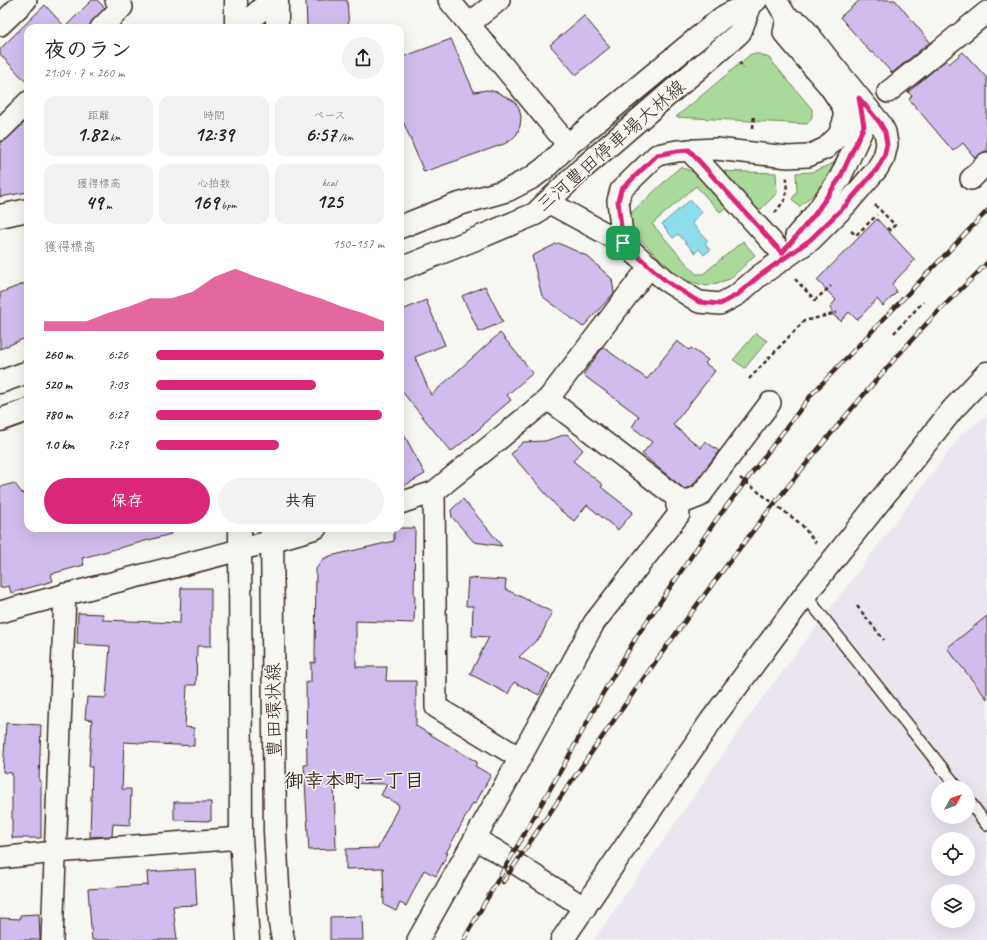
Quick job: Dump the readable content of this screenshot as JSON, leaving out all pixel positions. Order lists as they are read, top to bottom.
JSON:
{
  "streets": {
    "main road": ["三河豊田停車場大林線", "豊田環状線"]
  },
  "districts": ["御幸本町一丁目"],
  "north": "top right",
  "page": {
    "heading": ["夜のラン", "21:04 · 7 × 260 m"],
    "stats": [
      ["距離", "1.82 km"],
      ["時間", "12:39"],
      ["ペース", "6:57 /km"],
      ["獲得標高", "49 m"],
      ["心拍数", "169 bpm"],
      ["kcal", "125"]
    ],
    "chart": ["獲得標高", "150–157 m"],
    "list": [
      {
        "name": "260 m",
        "note": "6:26"
      },
      {
        "name": "520 m",
        "note": "7:03"
      },
      {
        "name": "780 m",
        "note": "6:27"
      },
      {
        "name": "1.0 km",
        "note": "7:29"
      }
    ],
    "buttons": ["保存", "共有"]
  }
}
